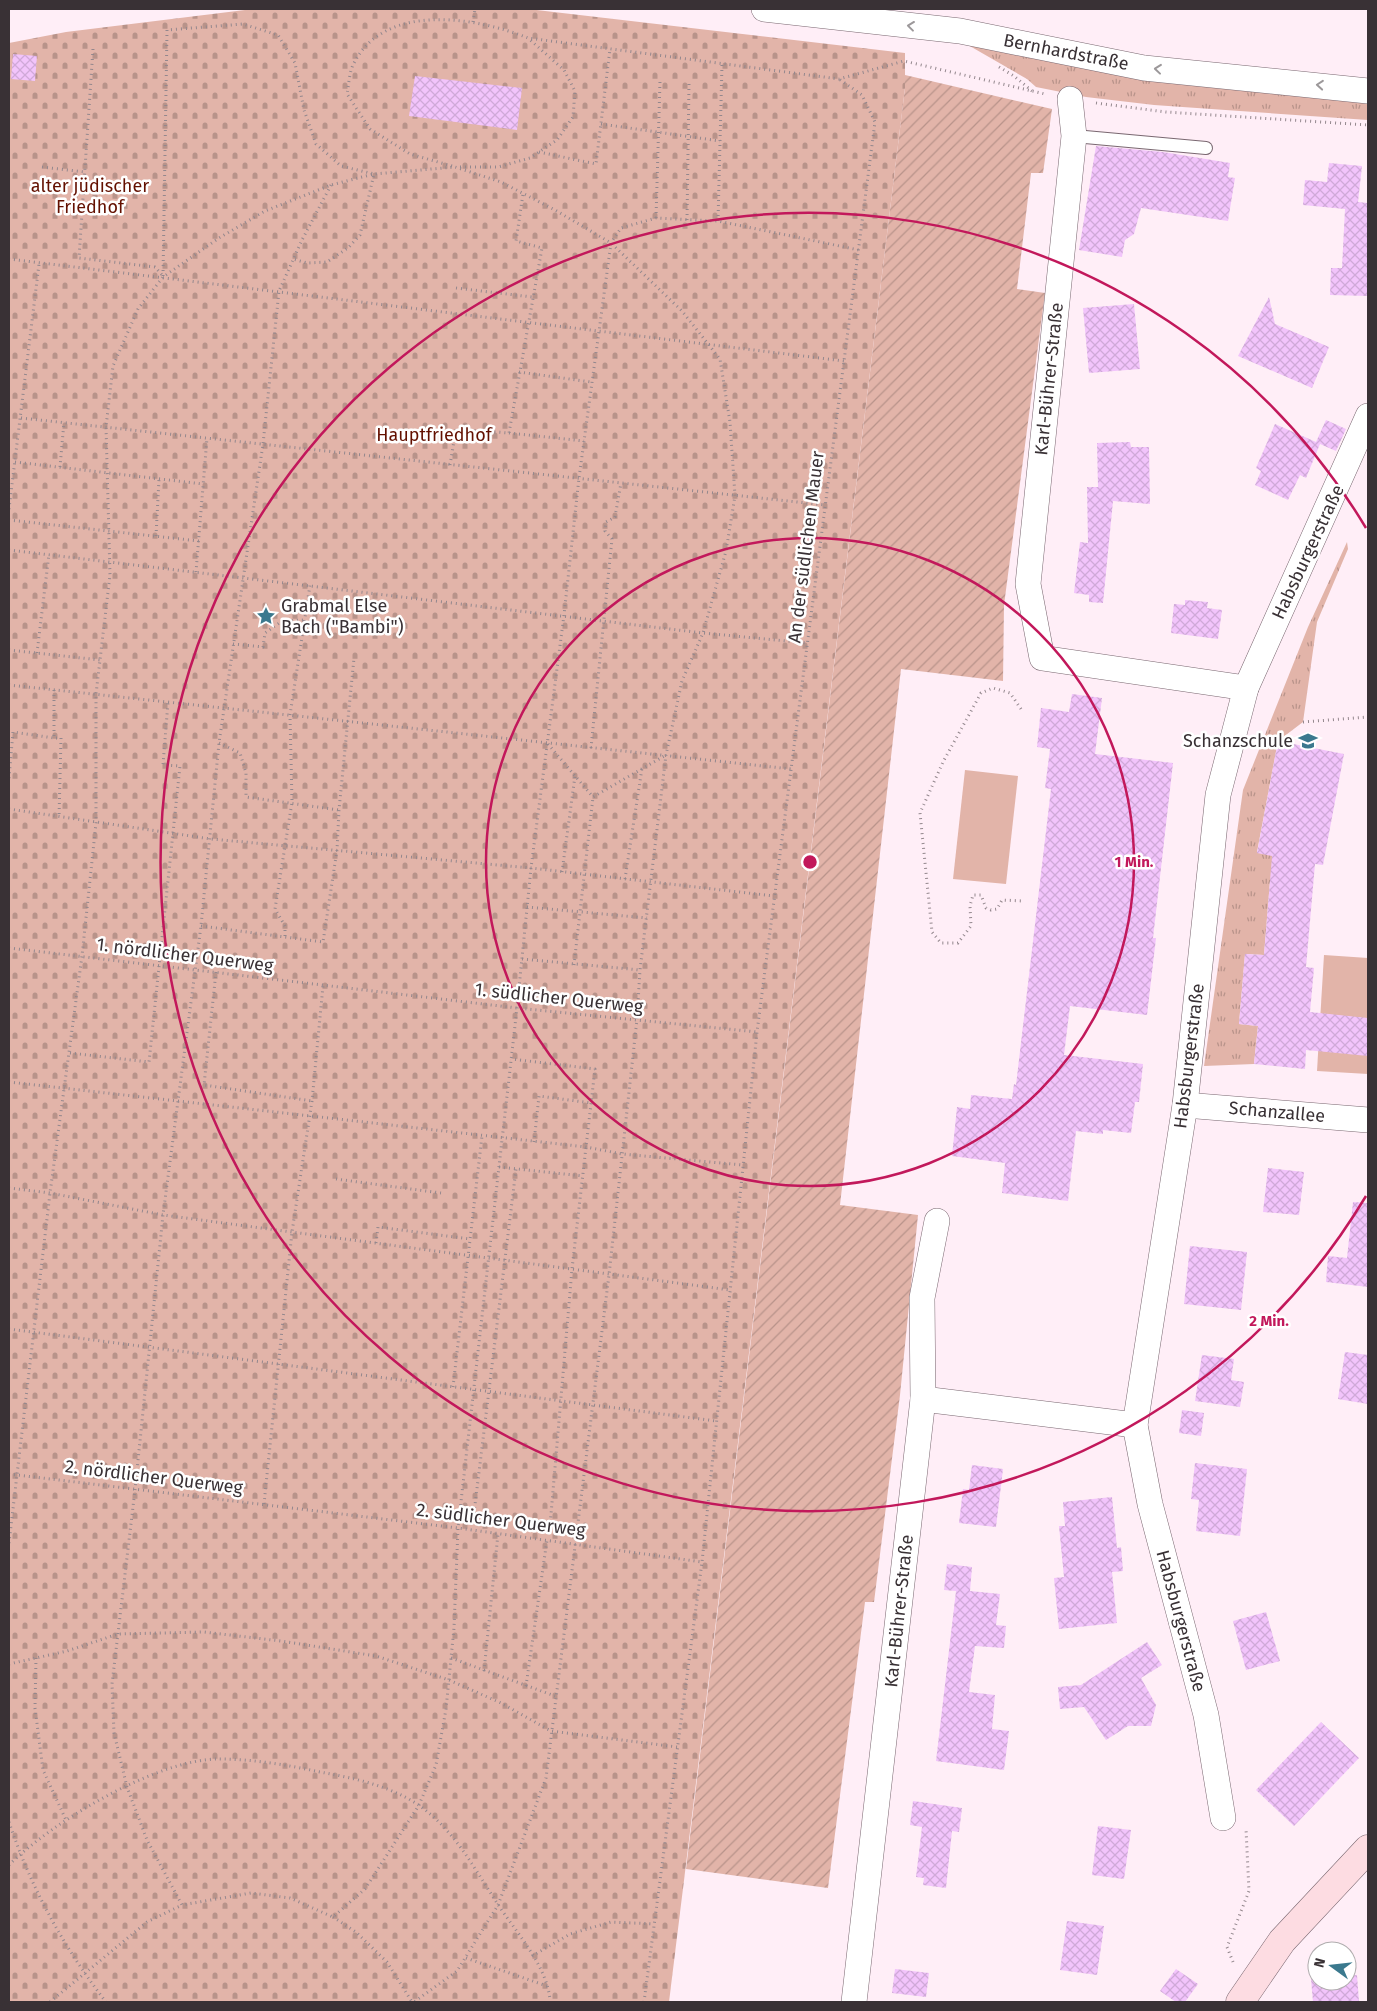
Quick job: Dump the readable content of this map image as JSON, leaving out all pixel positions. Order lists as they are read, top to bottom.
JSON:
{
  "streets": {
    "street": [
      "Bernhardstraße",
      "Karl-Bührer-Straße",
      "Habsburgerstraße",
      "Schanzallee"
    ],
    "path": [
      "An der südlichen Mauer",
      "1. nördlicher Querweg",
      "1. südlicher Querweg",
      "2. nördlicher Querweg",
      "2. südlicher Querweg"
    ]
  },
  "crossings": [
    ["Karl-Bührer-Straße", "Habsburgerstraße"],
    ["An der südlichen Mauer", "1. südlicher Querweg"],
    ["An der südlichen Mauer", "2. südlicher Querweg"],
    ["Habsburgerstraße", "Schanzallee"],
    ["1. nördlicher Querweg", "1. südlicher Querweg"],
    ["2. nördlicher Querweg", "2. südlicher Querweg"]
  ],
  "one_way": ["Bernhardstraße"],
  "parks": ["alter jüdischer Friedhof", "Hauptfriedhof"],
  "places": {
    "place": ["Grabmal Else Bach (\"Bambi\")"],
    "school or university": ["Schanzschule"]
  },
  "north": "left",
  "rings": ["1 Min.", "2 Min."]
}
